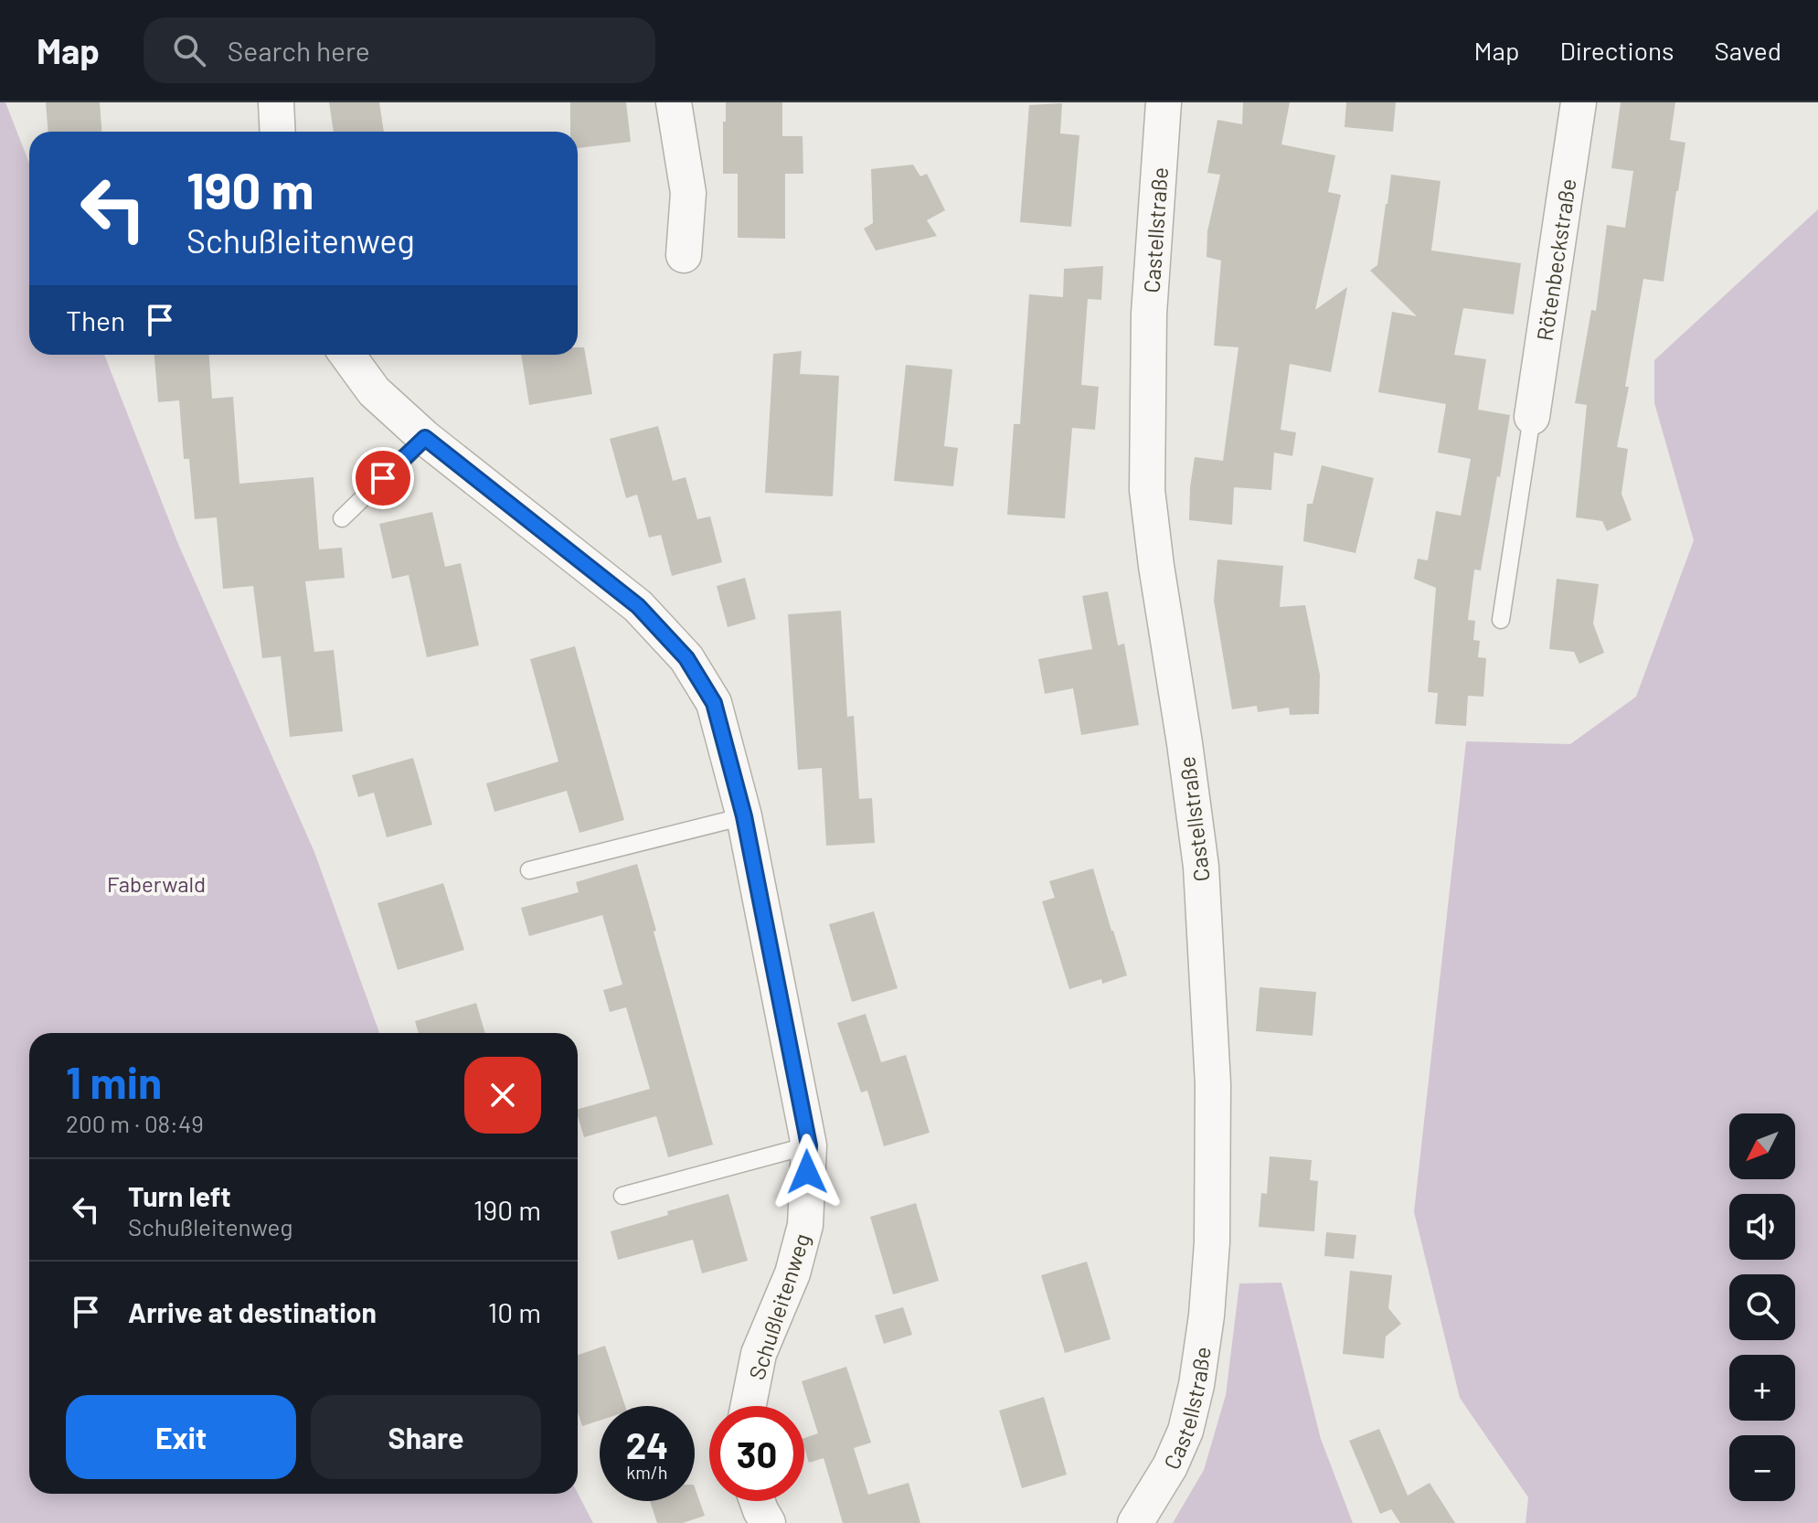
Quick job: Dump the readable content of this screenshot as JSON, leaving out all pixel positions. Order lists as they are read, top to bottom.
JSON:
{
  "streets": {
    "street": ["Castellstraße", "Rötenbeckstraße", "Schußleitenweg"]
  },
  "parks": ["Faberwald"],
  "north": "bottom left",
  "page": {
    "header": "Map",
    "search": "Search here",
    "nav": ["Map", "Directions", "Saved"],
    "turn": ["190 m", "Schußleitenweg"],
    "then": "Then",
    "heading": ["1 min", "200 m · 08:49"],
    "map_buttons": ["+", "−"],
    "list": [
      {
        "name": "Turn left",
        "note": "Schußleitenweg",
        "value": "190 m"
      },
      {
        "name": "Arrive at destination",
        "value": "10 m"
      }
    ],
    "buttons": ["Exit", "Share"],
    "speed": "24 km/h",
    "limit": "30"
  }
}
